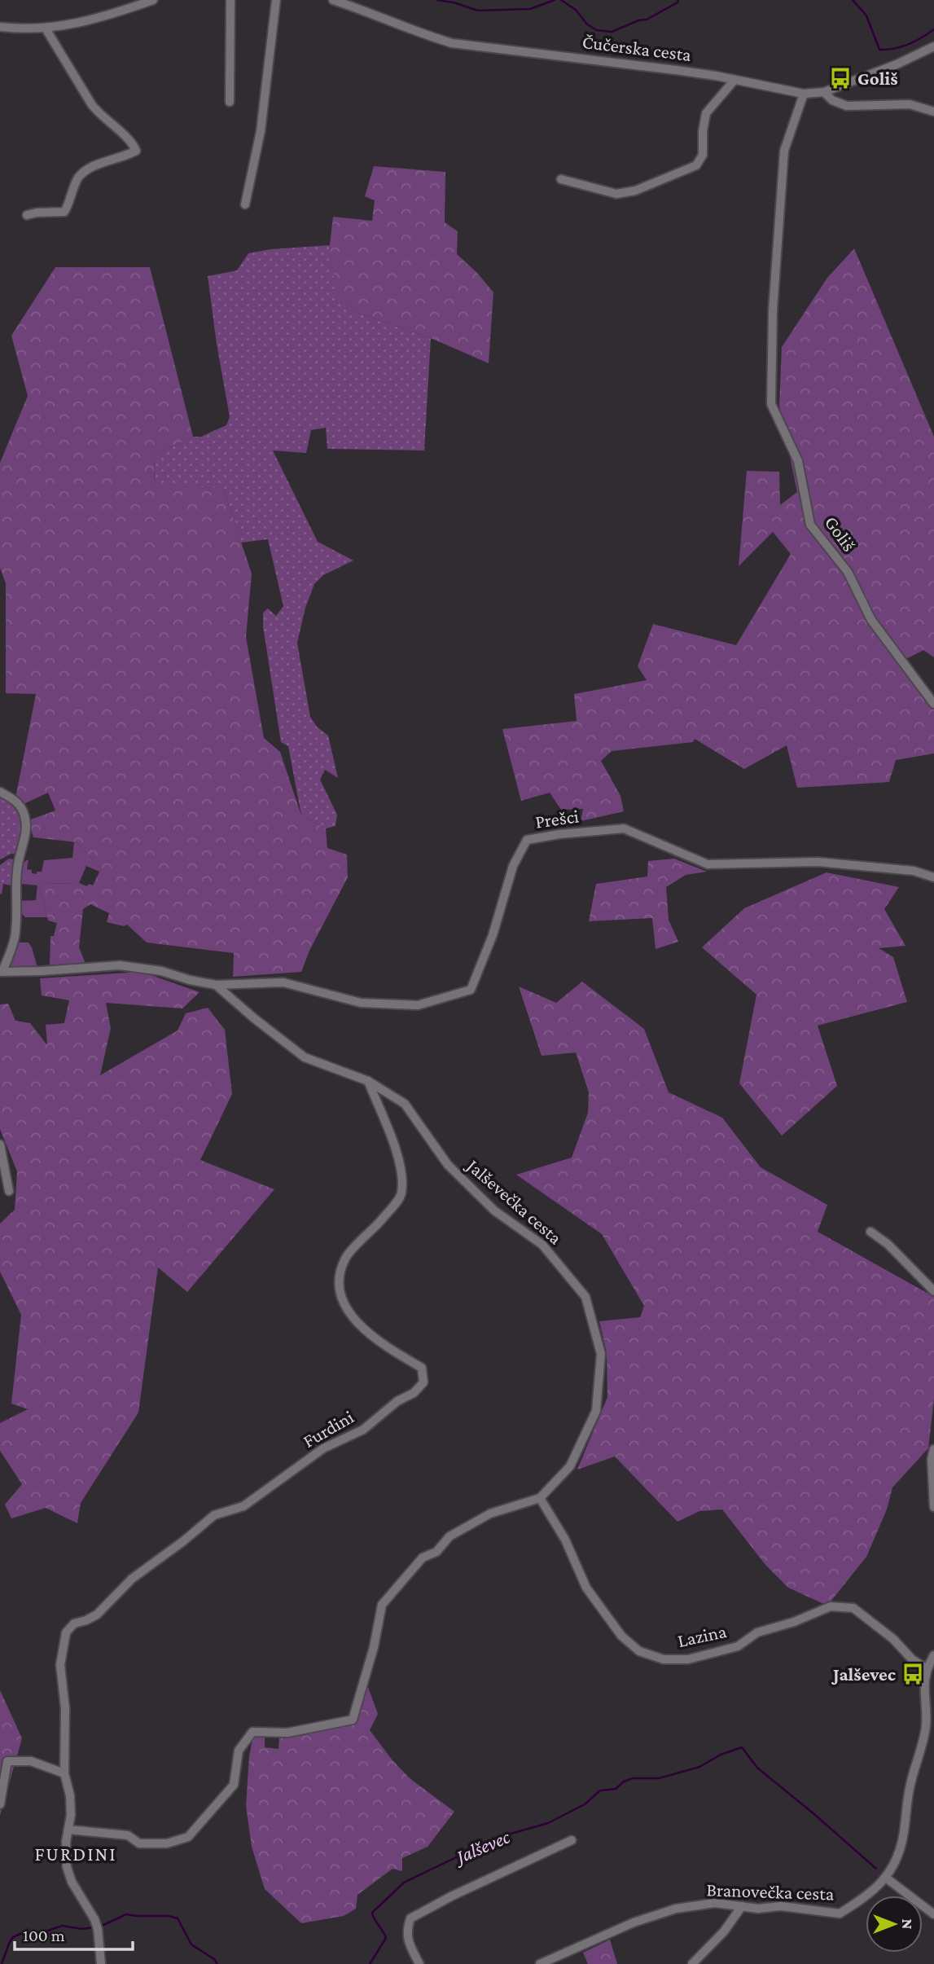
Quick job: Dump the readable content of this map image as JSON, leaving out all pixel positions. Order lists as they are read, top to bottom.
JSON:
{
  "streets": {
    "street": [
      "Čučerska cesta",
      "Goliš",
      "Prešci",
      "Jalševečka cesta",
      "Furdini",
      "Lazina",
      "Branovečka cesta"
    ]
  },
  "crossings": [
    ["Čučerska cesta", "Goliš"],
    ["Prešci", "Jalševečka cesta"],
    ["Jalševečka cesta", "Furdini"],
    ["Jalševečka cesta", "Lazina"],
    ["Lazina", "Branovečka cesta"]
  ],
  "districts": ["FURDINI"],
  "water": ["Jalševec"],
  "places": {
    "bus stop": ["Goliš", "Jalševec"]
  },
  "scale_bar": "100 m",
  "north": "right"
}
